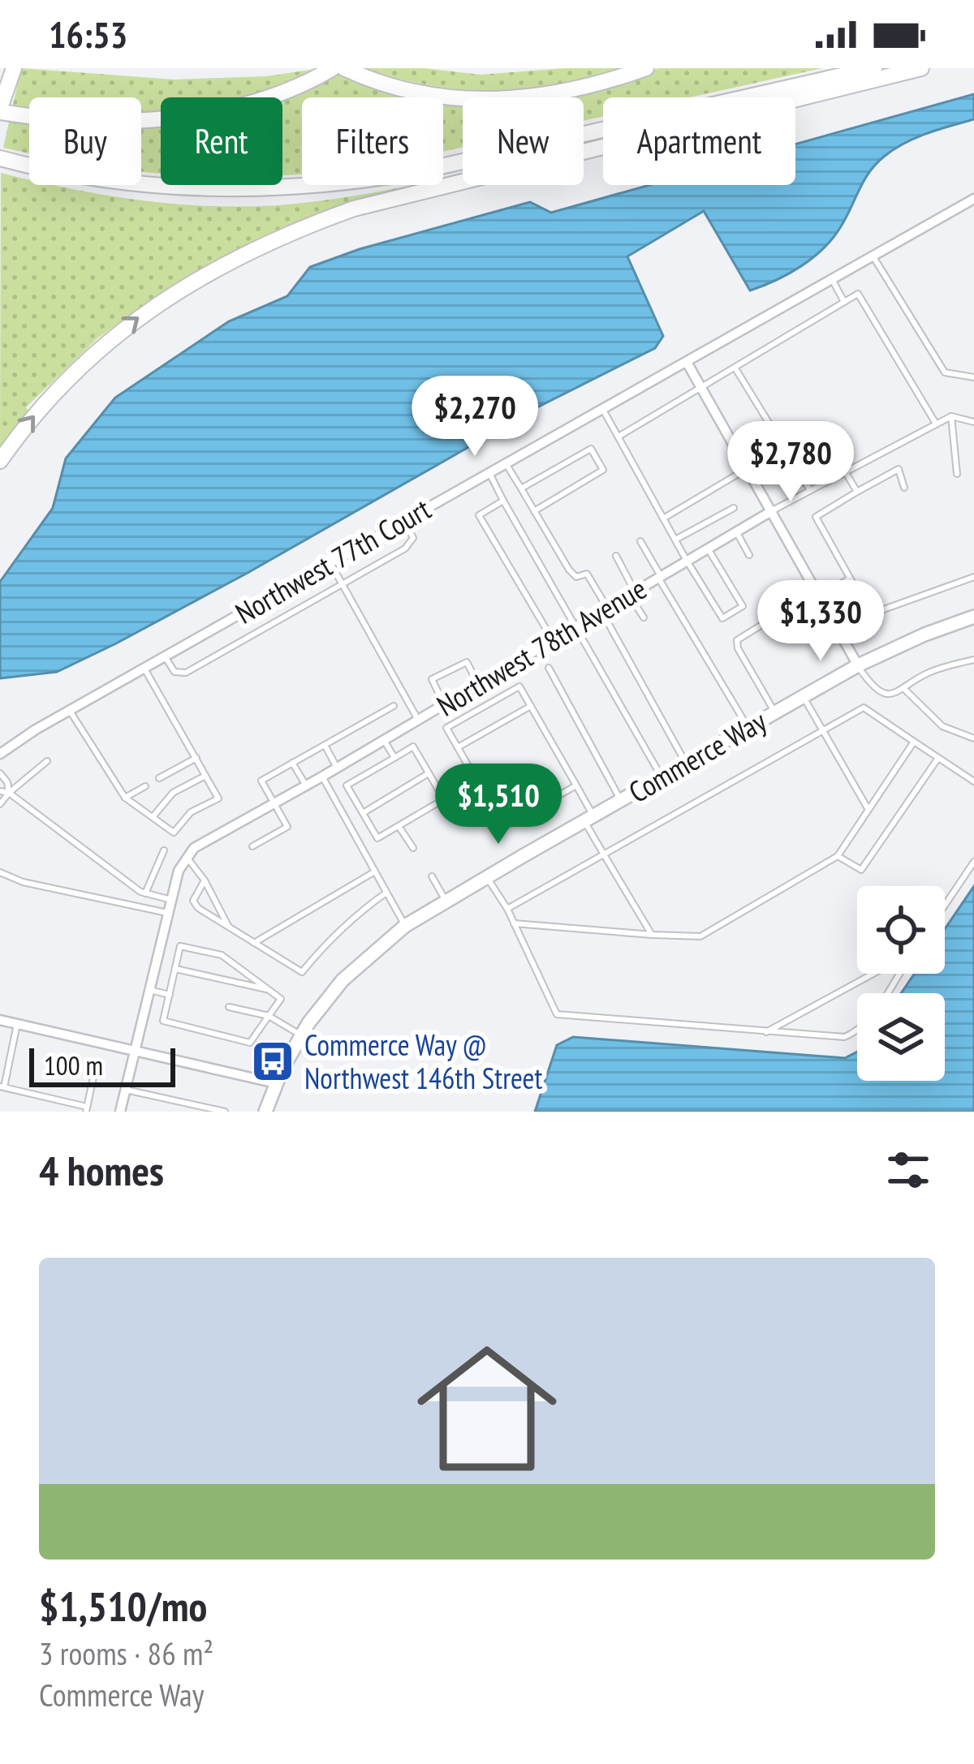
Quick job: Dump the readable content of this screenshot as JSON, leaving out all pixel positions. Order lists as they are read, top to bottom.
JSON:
{
  "streets": {
    "street": ["Northwest 77th Court", "Northwest 78th Avenue", "Commerce Way"]
  },
  "places": {
    "bus stop": ["Commerce Way @ Northwest 146th Street"]
  },
  "scale_bar": "100 m",
  "page": {
    "status": "16:53",
    "chip": [
      "Buy",
      "Rent",
      "Filters",
      "New",
      "Apartment"
    ],
    "price": [
      "$2,270",
      "$2,780",
      "$1,330",
      "$1,510"
    ],
    "scale": "100 m",
    "heading": "4 homes",
    "list": [
      {
        "name": "$1,510/mo",
        "note": "3 rooms · 86 m² · Commerce Way"
      }
    ]
  }
}
